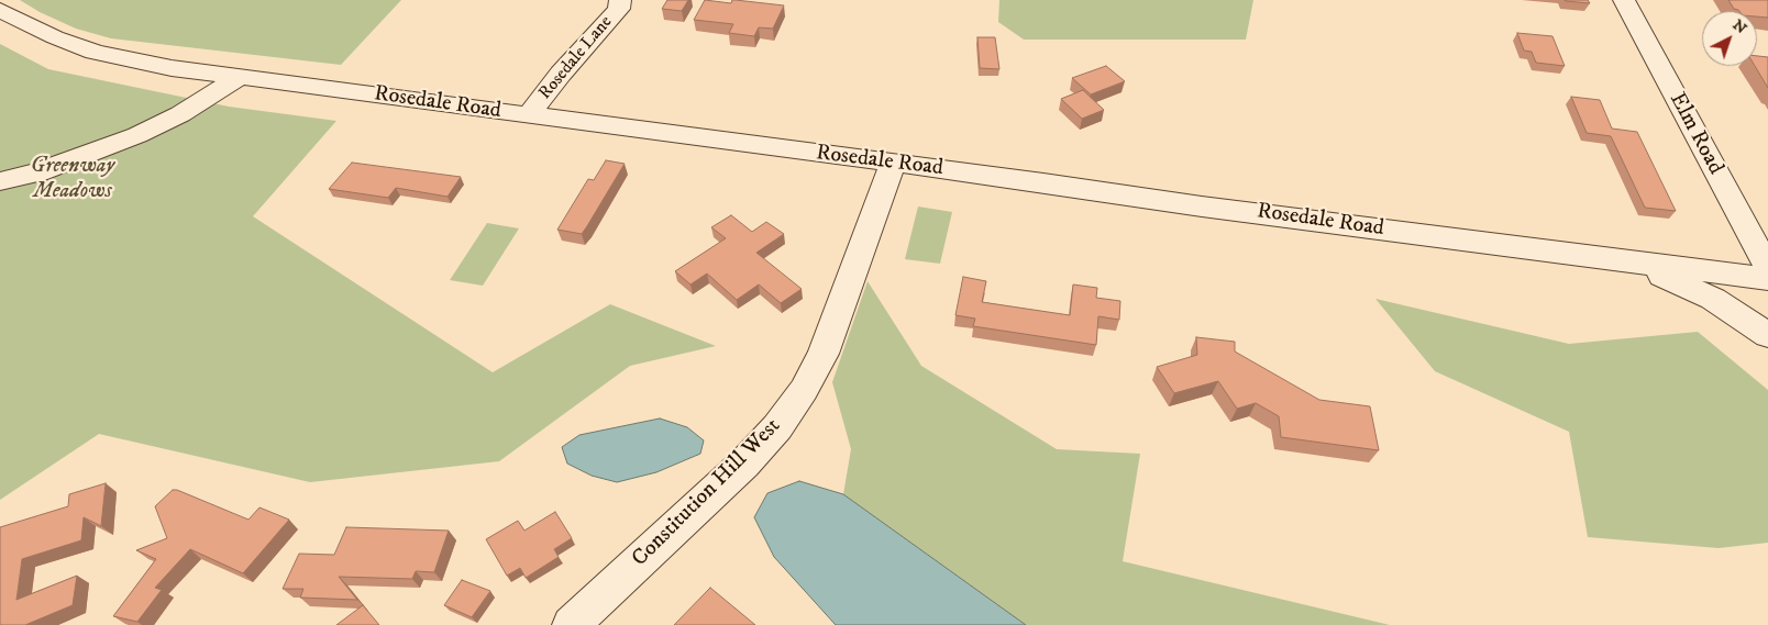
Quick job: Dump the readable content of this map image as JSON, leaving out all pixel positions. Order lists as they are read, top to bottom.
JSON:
{
  "streets": {
    "street": [
      "Rosedale Lane",
      "Rosedale Road",
      "Elm Road",
      "Constitution Hill West"
    ]
  },
  "crossings": [
    ["Rosedale Lane", "Rosedale Road"],
    ["Rosedale Road", "Constitution Hill West"]
  ],
  "parks": ["Greenway Meadows"],
  "north": "top right"
}
